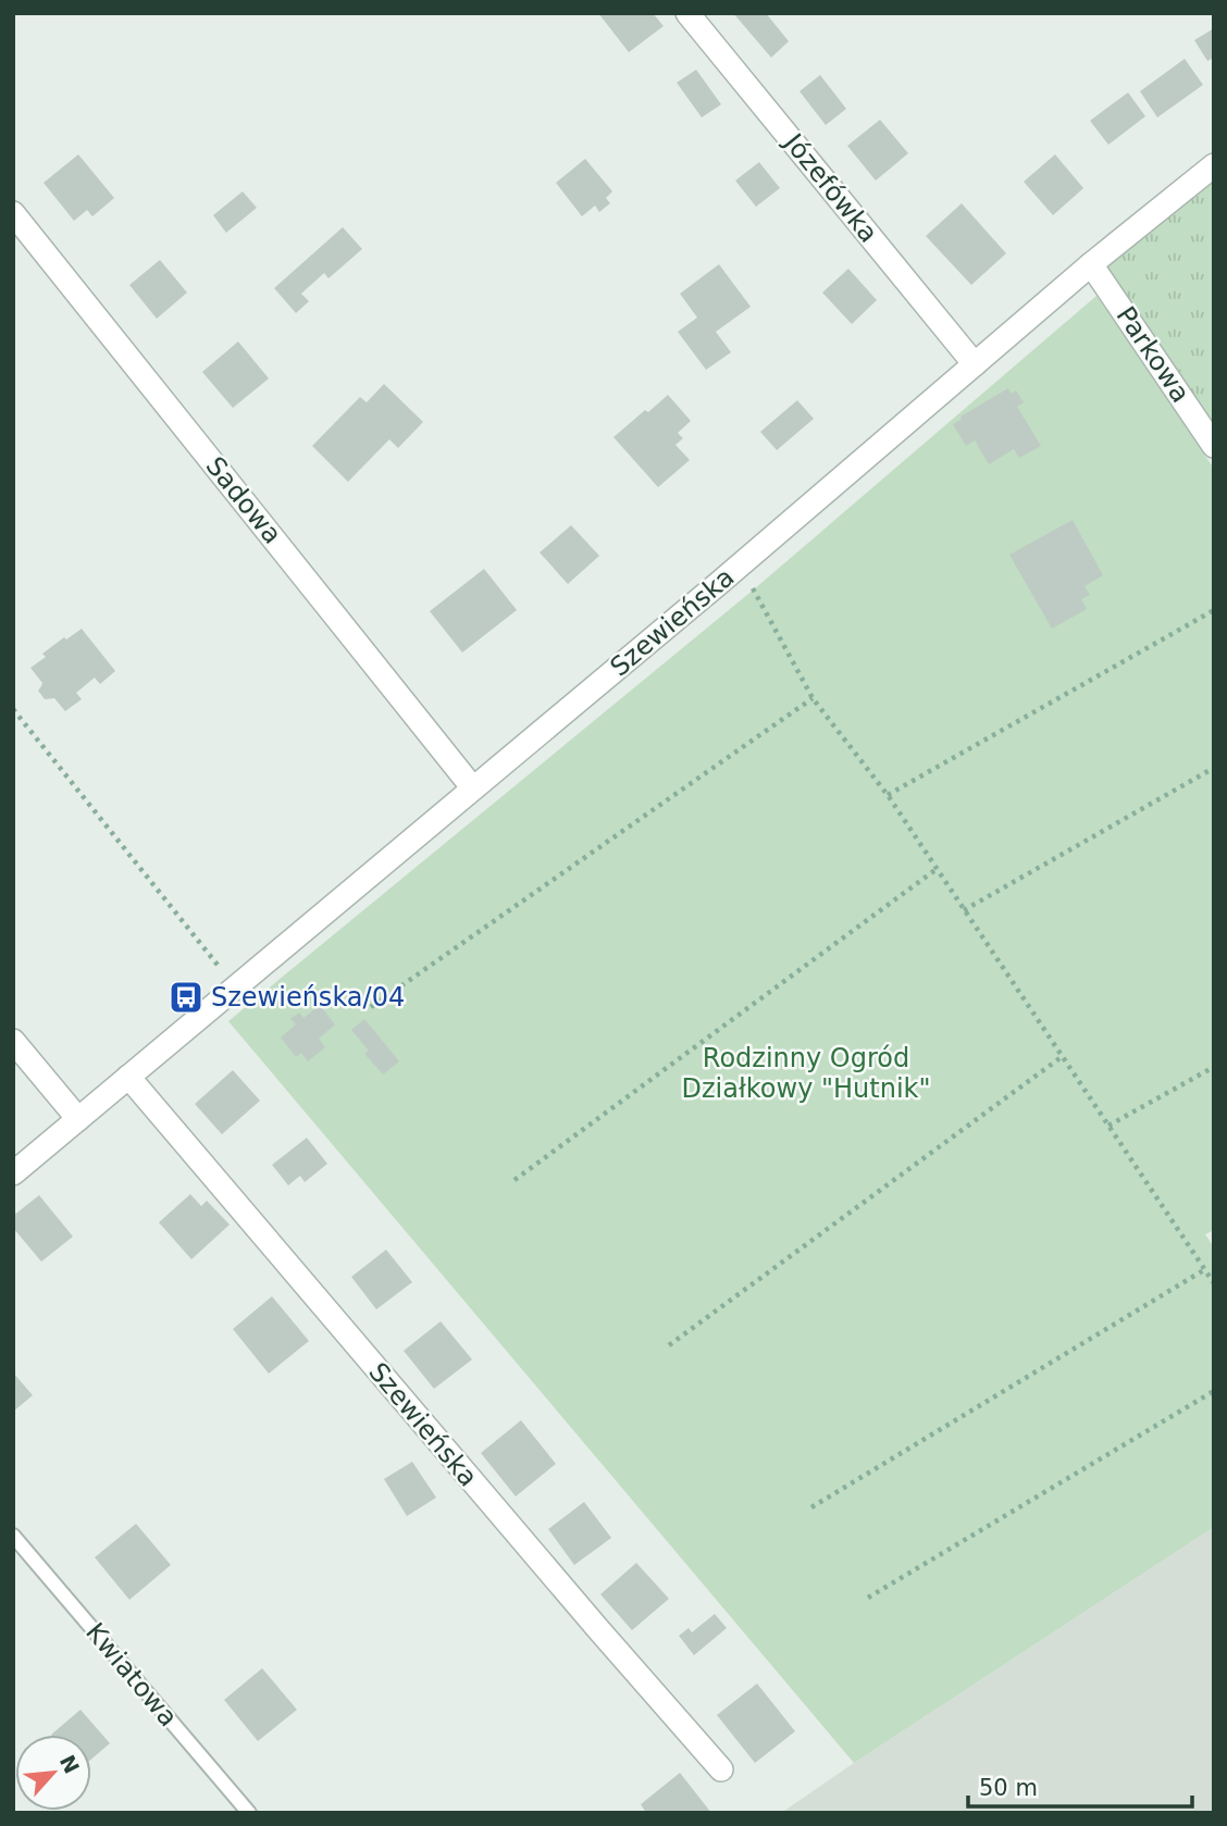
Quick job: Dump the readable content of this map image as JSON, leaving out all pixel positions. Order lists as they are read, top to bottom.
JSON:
{
  "streets": {
    "street": [
      "Józefówka",
      "Parkowa",
      "Sadowa",
      "Szewieńska"
    ],
    "lane": ["Kwiatowa"]
  },
  "crossings": [
    ["Józefówka", "Szewieńska"],
    ["Parkowa", "Szewieńska"],
    ["Sadowa", "Szewieńska"]
  ],
  "parks": ["Rodzinny Ogród Działkowy \"Hutnik\""],
  "places": {
    "bus stop": ["Szewieńska/04"]
  },
  "scale_bar": "50 m",
  "north": "top right"
}
